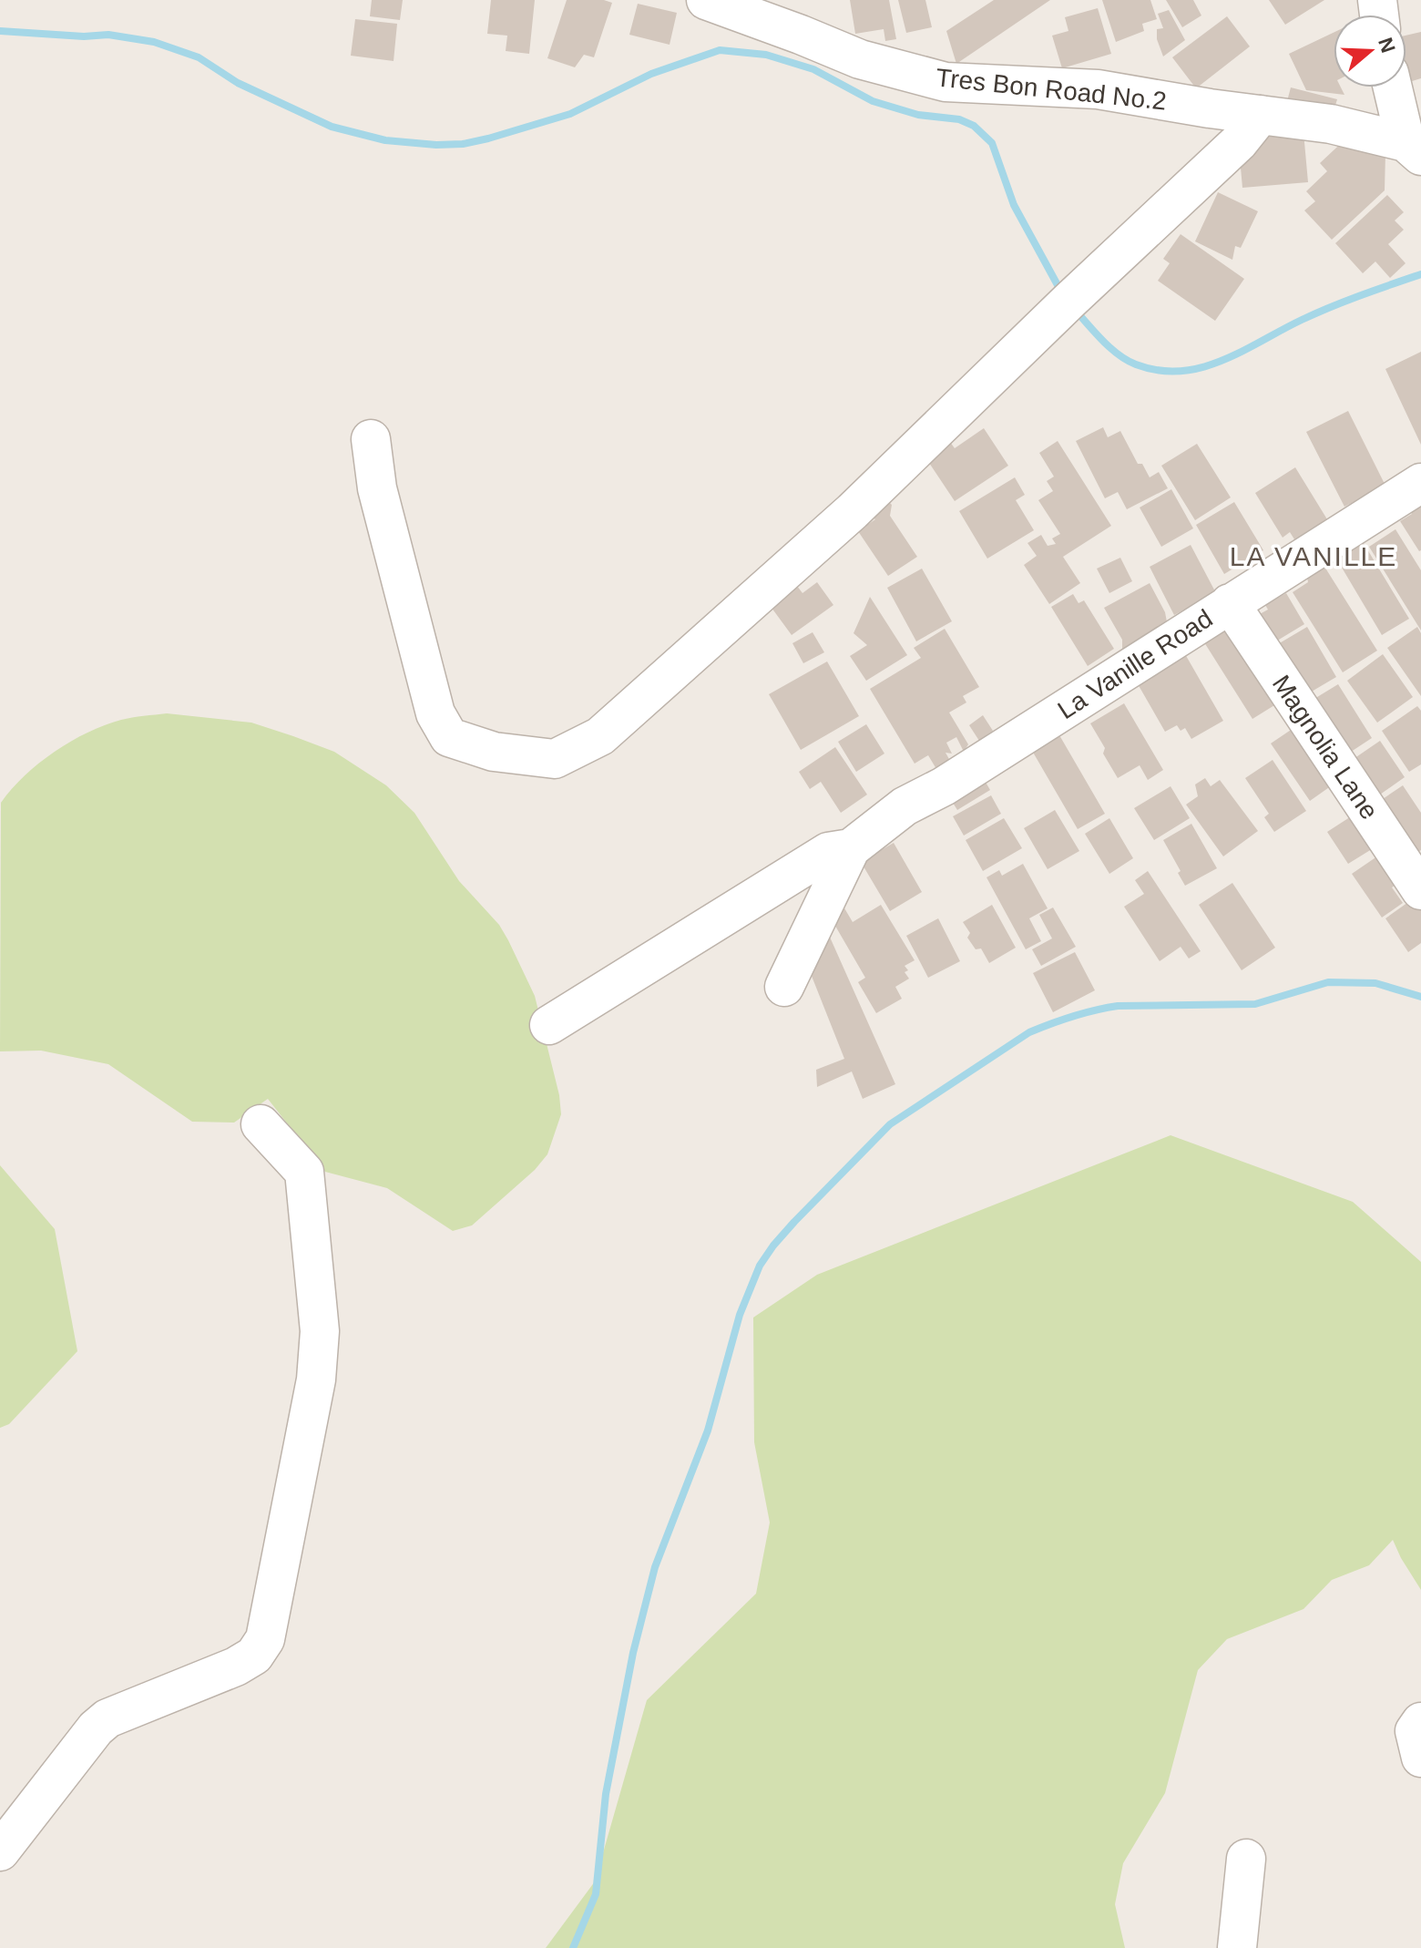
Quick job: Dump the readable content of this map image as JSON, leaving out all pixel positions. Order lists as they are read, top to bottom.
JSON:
{
  "streets": {
    "street": ["Tres Bon Road No.2", "La Vanille Road", "Magnolia Lane"]
  },
  "crossings": [
    ["La Vanille Road", "Magnolia Lane"]
  ],
  "districts": ["LA VANILLE"],
  "north": "right"
}
